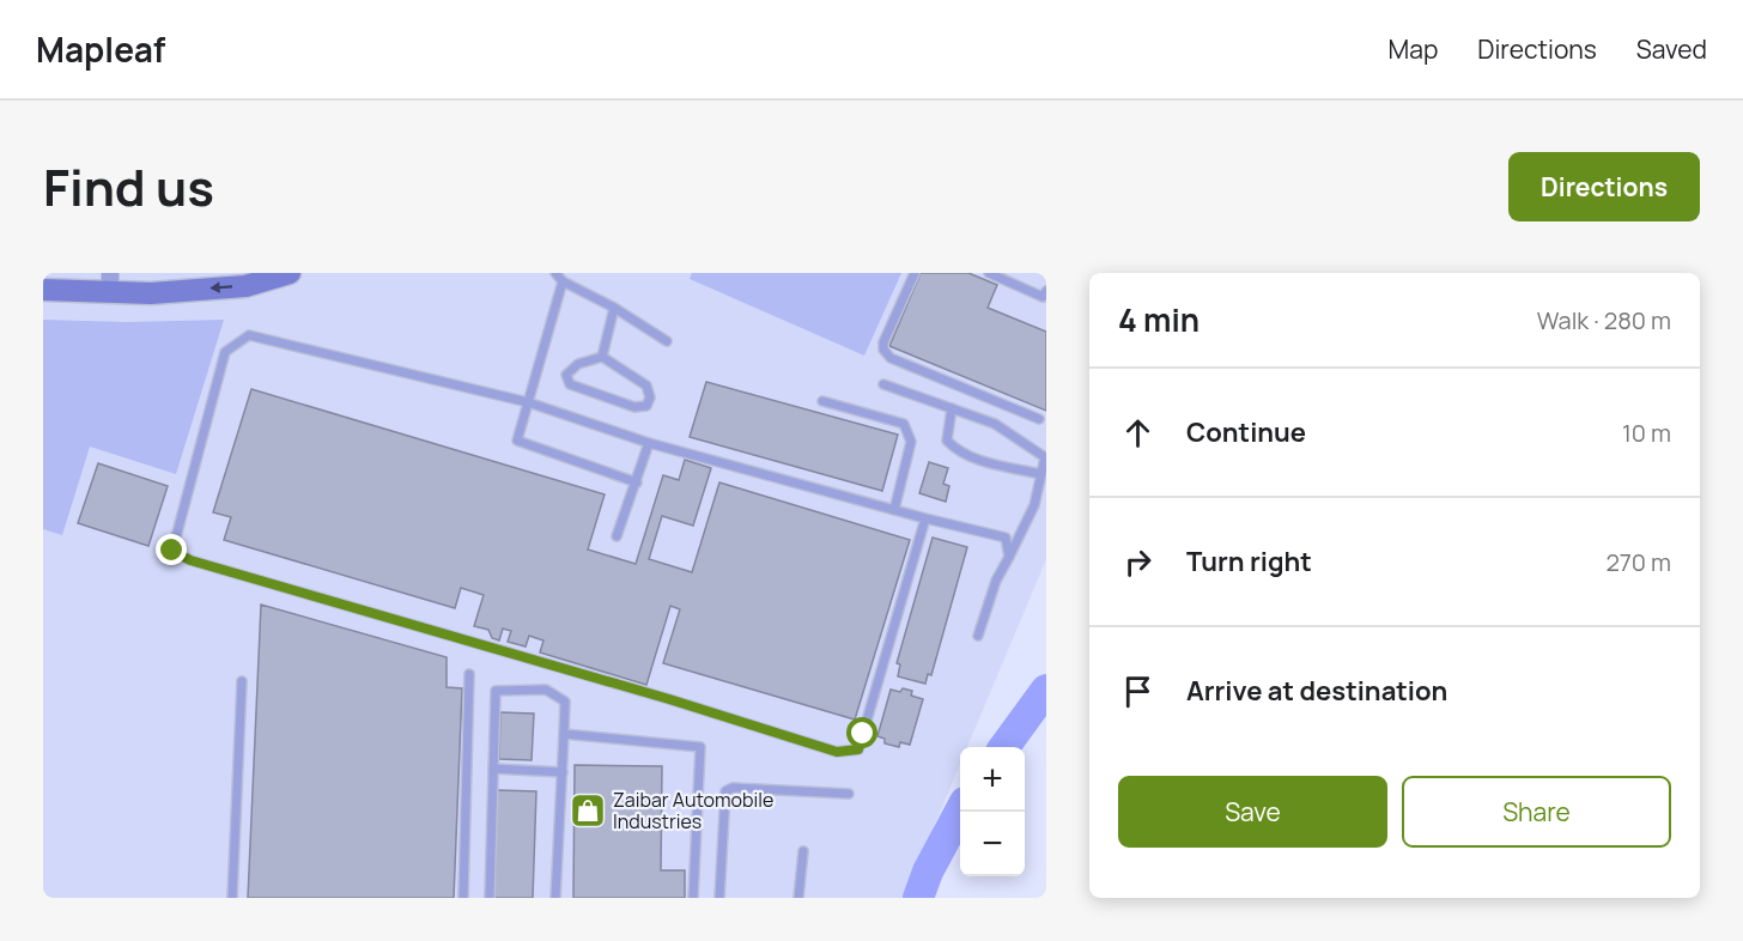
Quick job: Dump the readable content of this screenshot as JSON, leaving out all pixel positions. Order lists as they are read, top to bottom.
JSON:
{
  "places": {
    "shop": ["Zaibar Automobile Industries"]
  },
  "page": {
    "header": "Mapleaf",
    "nav": ["Map", "Directions", "Saved"],
    "title": "Find us",
    "buttons": [
      "Directions",
      ["Save", "Share"]
    ],
    "heading": ["4 min", "Walk · 280 m"],
    "list": [
      ["Continue", "10 m"],
      ["Turn right", "270 m"],
      "Arrive at destination"
    ],
    "map_buttons": ["+", "−"]
  }
}
